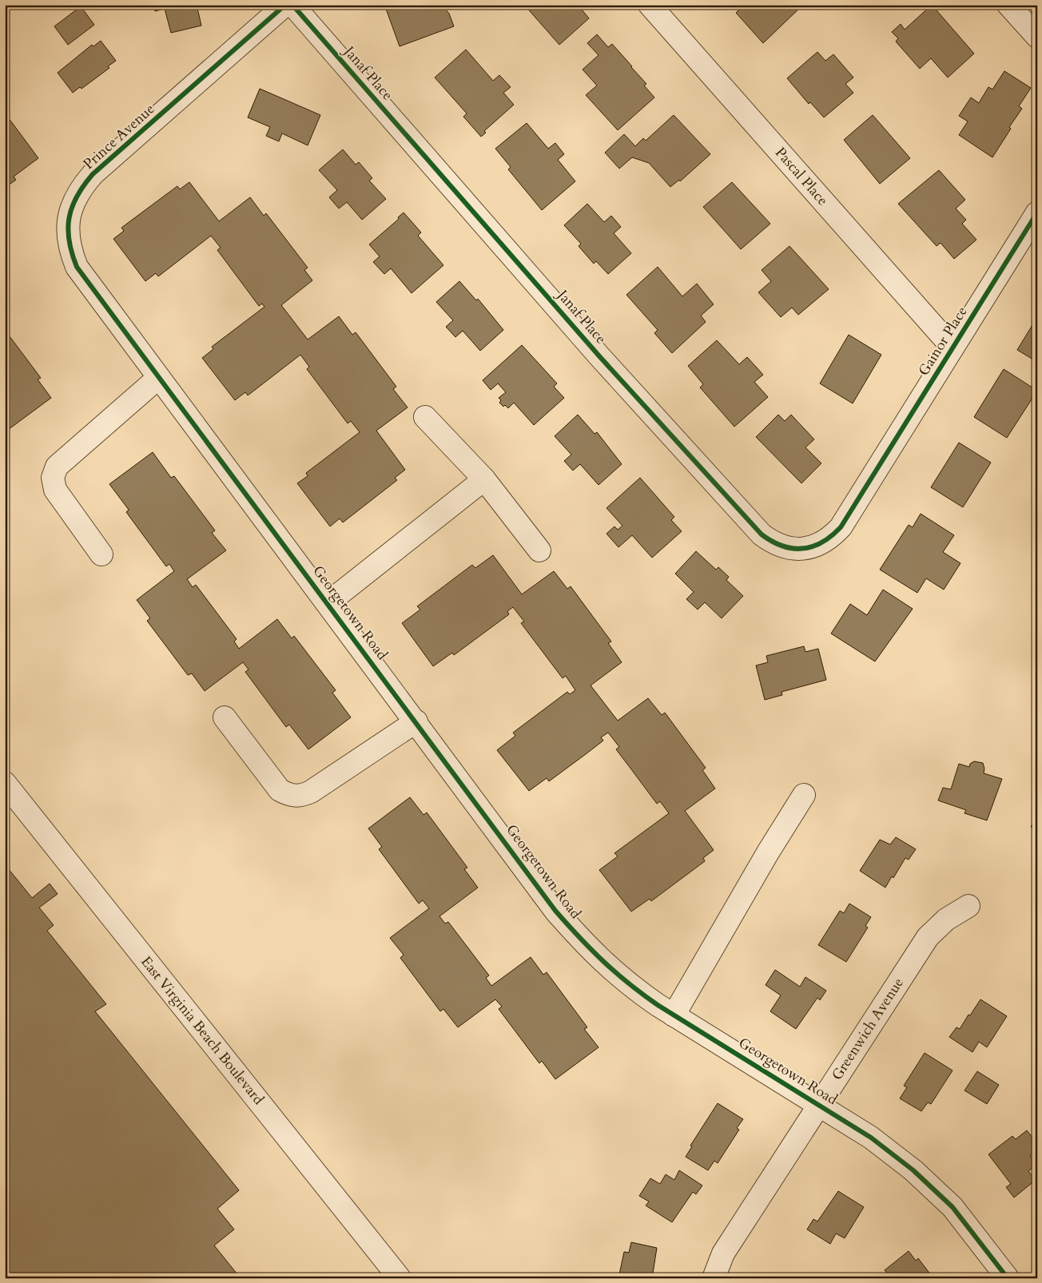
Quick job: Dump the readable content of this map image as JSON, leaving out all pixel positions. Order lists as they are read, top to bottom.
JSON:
{
  "streets": {
    "street": [
      "Janaf Place",
      "Prince Avenue",
      "Pascal Place",
      "Gainor Place",
      "Georgetown Road",
      "Greenwich Avenue",
      "East Virginia Beach Boulevard"
    ]
  },
  "crossings": [
    ["Janaf Place", "Gainor Place"],
    ["Prince Avenue", "Georgetown Road"],
    ["Pascal Place", "Gainor Place"],
    ["Georgetown Road", "Greenwich Avenue"]
  ]
}
